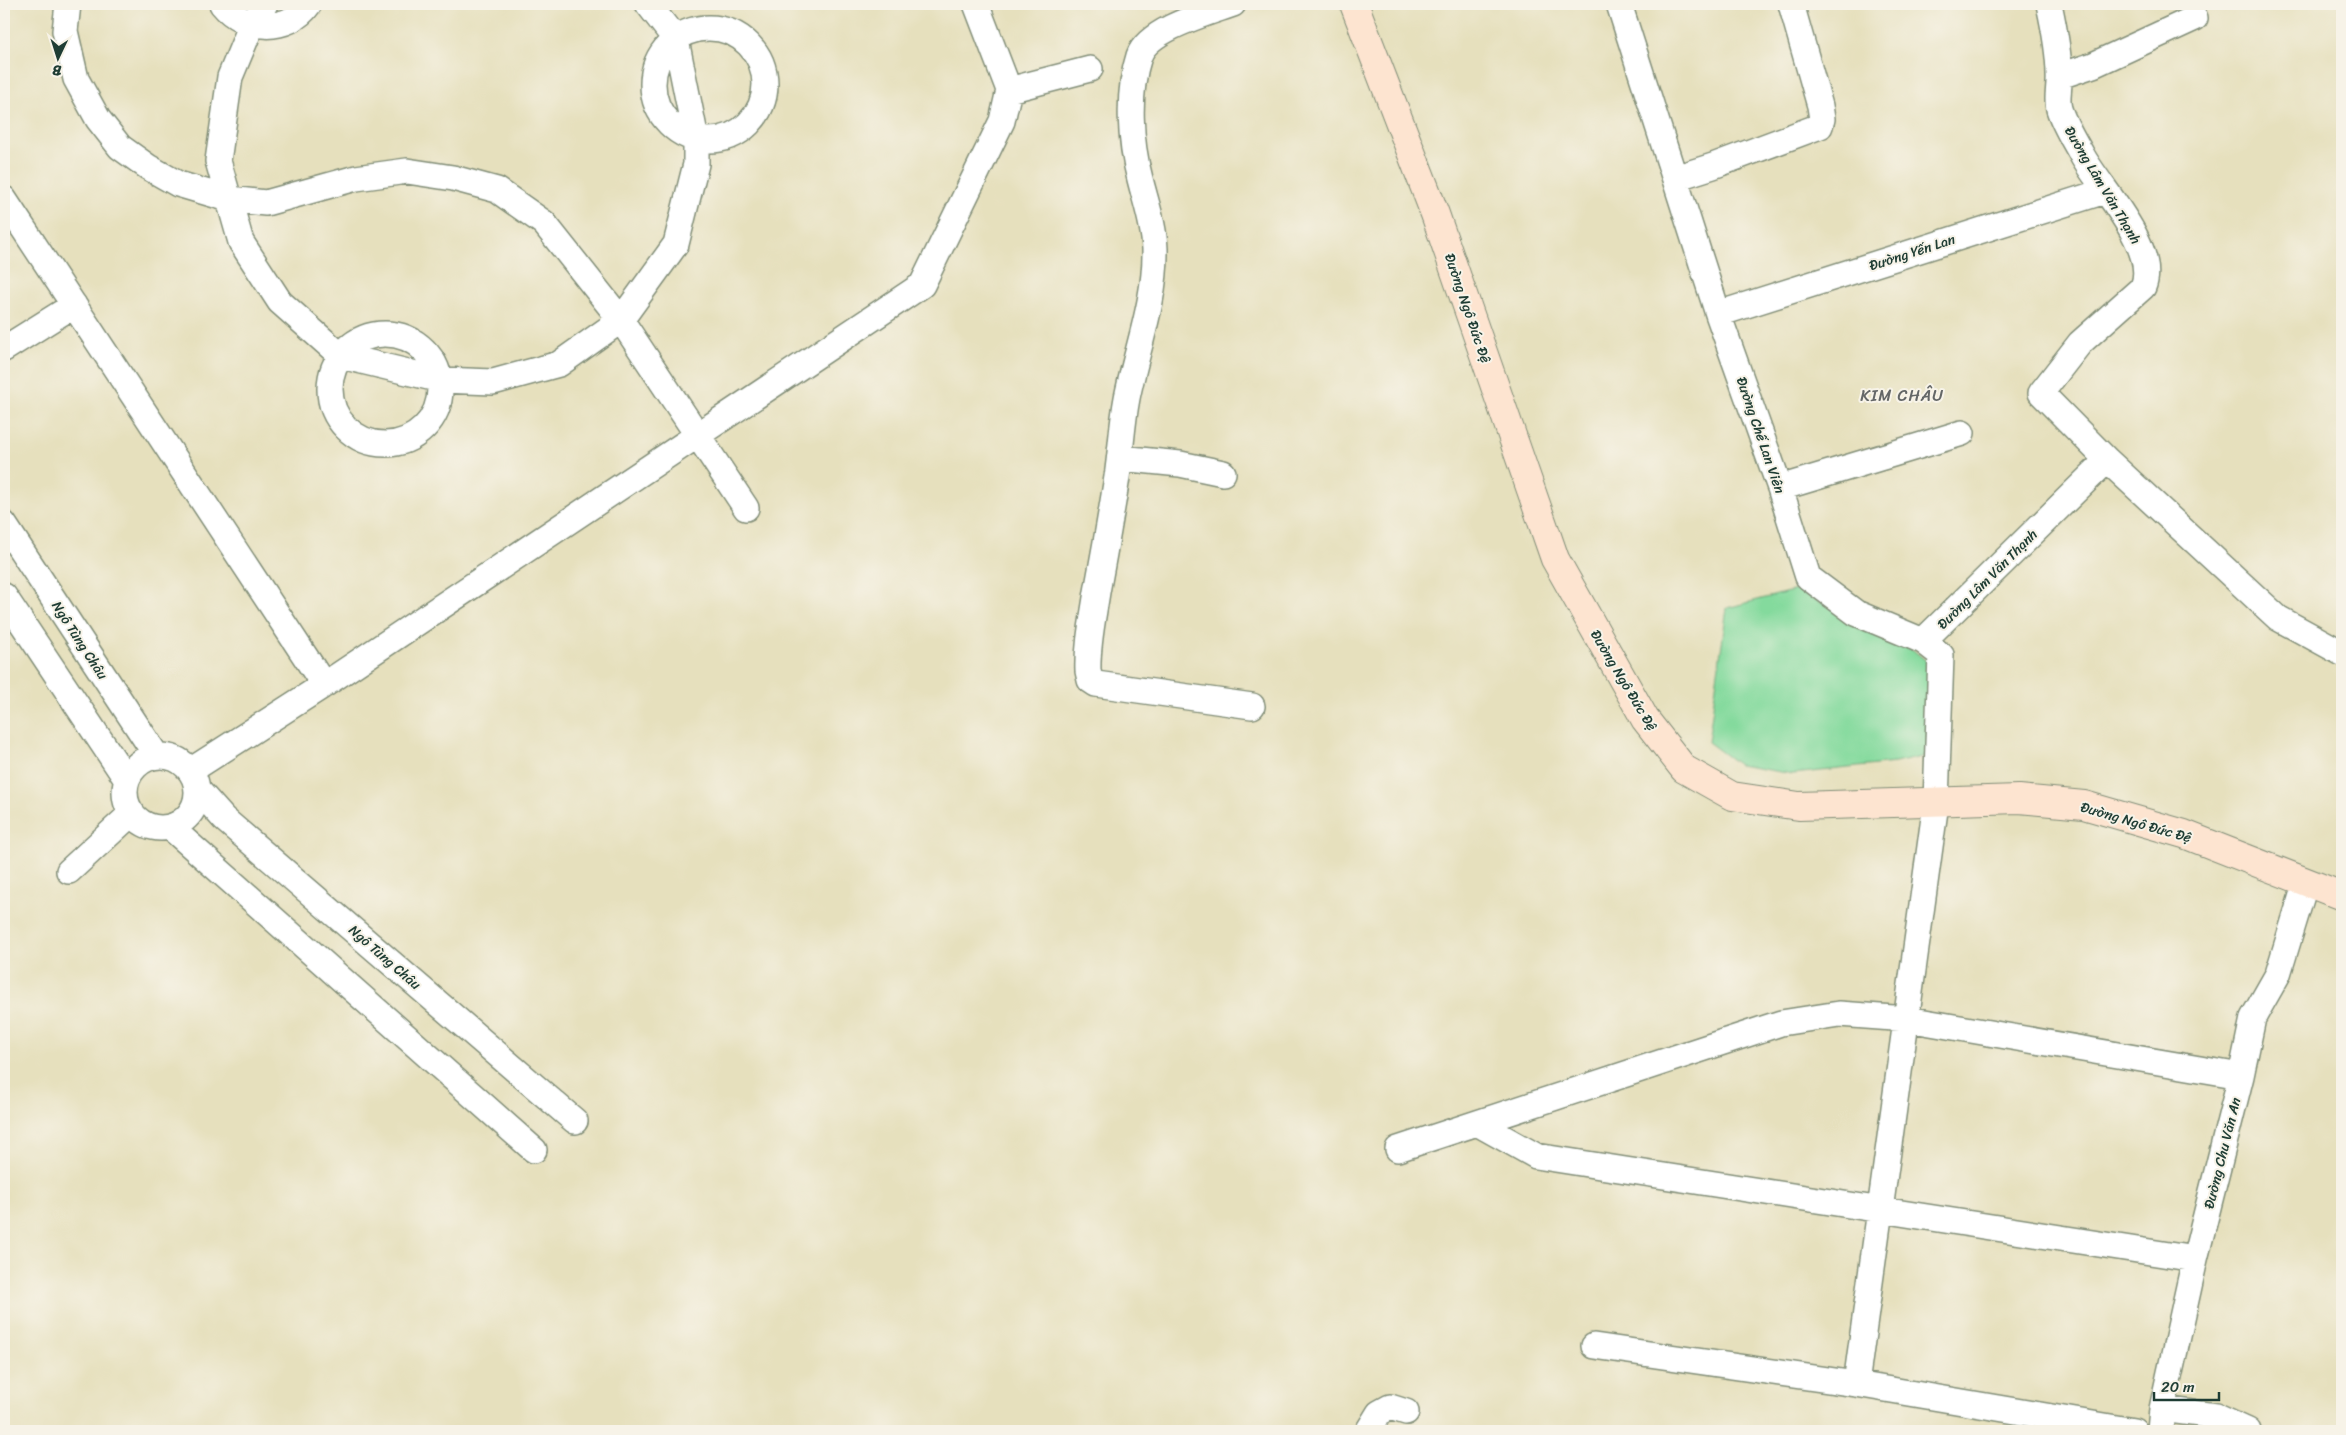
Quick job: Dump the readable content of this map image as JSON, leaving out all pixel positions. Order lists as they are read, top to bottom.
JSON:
{
  "streets": {
    "main road": ["Đường Ngô Đức Đệ"],
    "street": [
      "Đường Lâm Văn Thạnh",
      "Đường Yến Lan",
      "Đường Chế Lan Viên",
      "Ngô Tùng Châu",
      "Đường Chu Văn An"
    ]
  },
  "crossings": [
    ["Đường Lâm Văn Thạnh", "Đường Yến Lan"],
    ["Đường Lâm Văn Thạnh", "Đường Chế Lan Viên"],
    ["Đường Yến Lan", "Đường Chế Lan Viên"],
    ["Đường Ngô Đức Đệ", "Đường Chế Lan Viên"],
    ["Đường Ngô Đức Đệ", "Đường Chu Văn An"]
  ],
  "districts": ["KIM CHÂU"],
  "scale_bar": "20 m",
  "north": "bottom"
}
